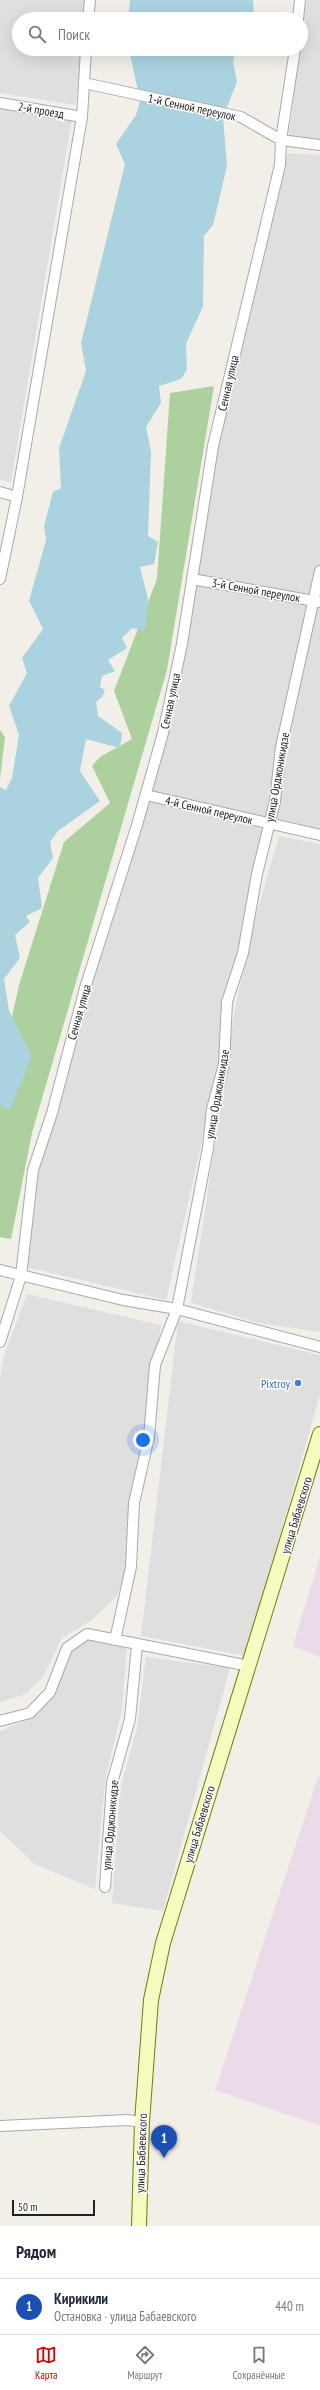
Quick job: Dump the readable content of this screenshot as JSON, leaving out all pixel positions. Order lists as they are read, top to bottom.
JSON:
{
  "streets": {
    "main road": ["улица Бабаевского"],
    "street": [
      "1-й Сенной переулок",
      "2-й проезд",
      "Сенная улица",
      "3-й Сенной переулок",
      "улица Орджоникидзе",
      "4-й Сенной переулок"
    ]
  },
  "crossings": [
    ["1-й Сенной переулок", "Сенная улица"],
    ["Сенная улица", "3-й Сенной переулок"],
    ["Сенная улица", "4-й Сенной переулок"],
    ["3-й Сенной переулок", "улица Орджоникидзе"],
    ["улица Орджоникидзе", "4-й Сенной переулок"]
  ],
  "places": ["Pixtroy"],
  "scale_bar": "50 m",
  "page": {
    "search": "Поиск",
    "pins": "1",
    "scale": "50 m",
    "heading": "Рядом",
    "list": [
      {
        "mark": "1",
        "name": "Кирикили",
        "note": "Остановка · улица Бабаевского",
        "value": "440 m"
      }
    ],
    "nav": ["Карта", "Маршрут", "Сохранённые"]
  }
}
